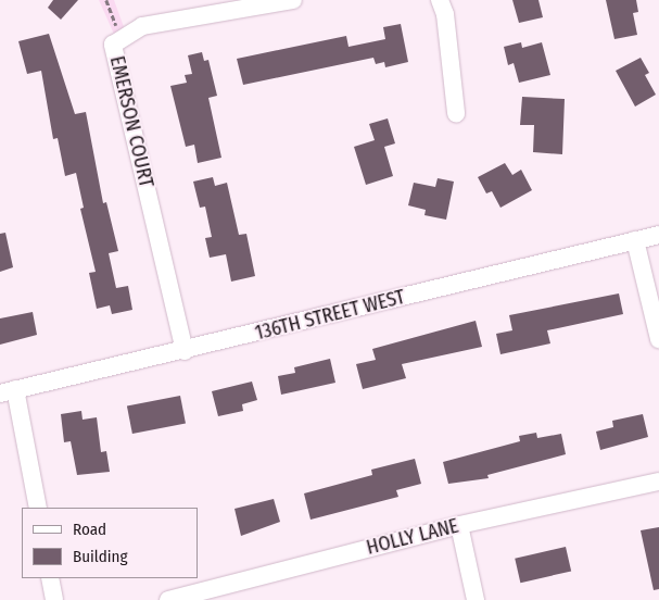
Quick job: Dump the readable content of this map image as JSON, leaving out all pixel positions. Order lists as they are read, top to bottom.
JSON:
{
  "streets": {
    "street": ["EMERSON COURT", "136TH STREET WEST", "HOLLY LANE"]
  },
  "crossings": [
    ["EMERSON COURT", "136TH STREET WEST"]
  ],
  "legend": ["Road", "Building"]
}
